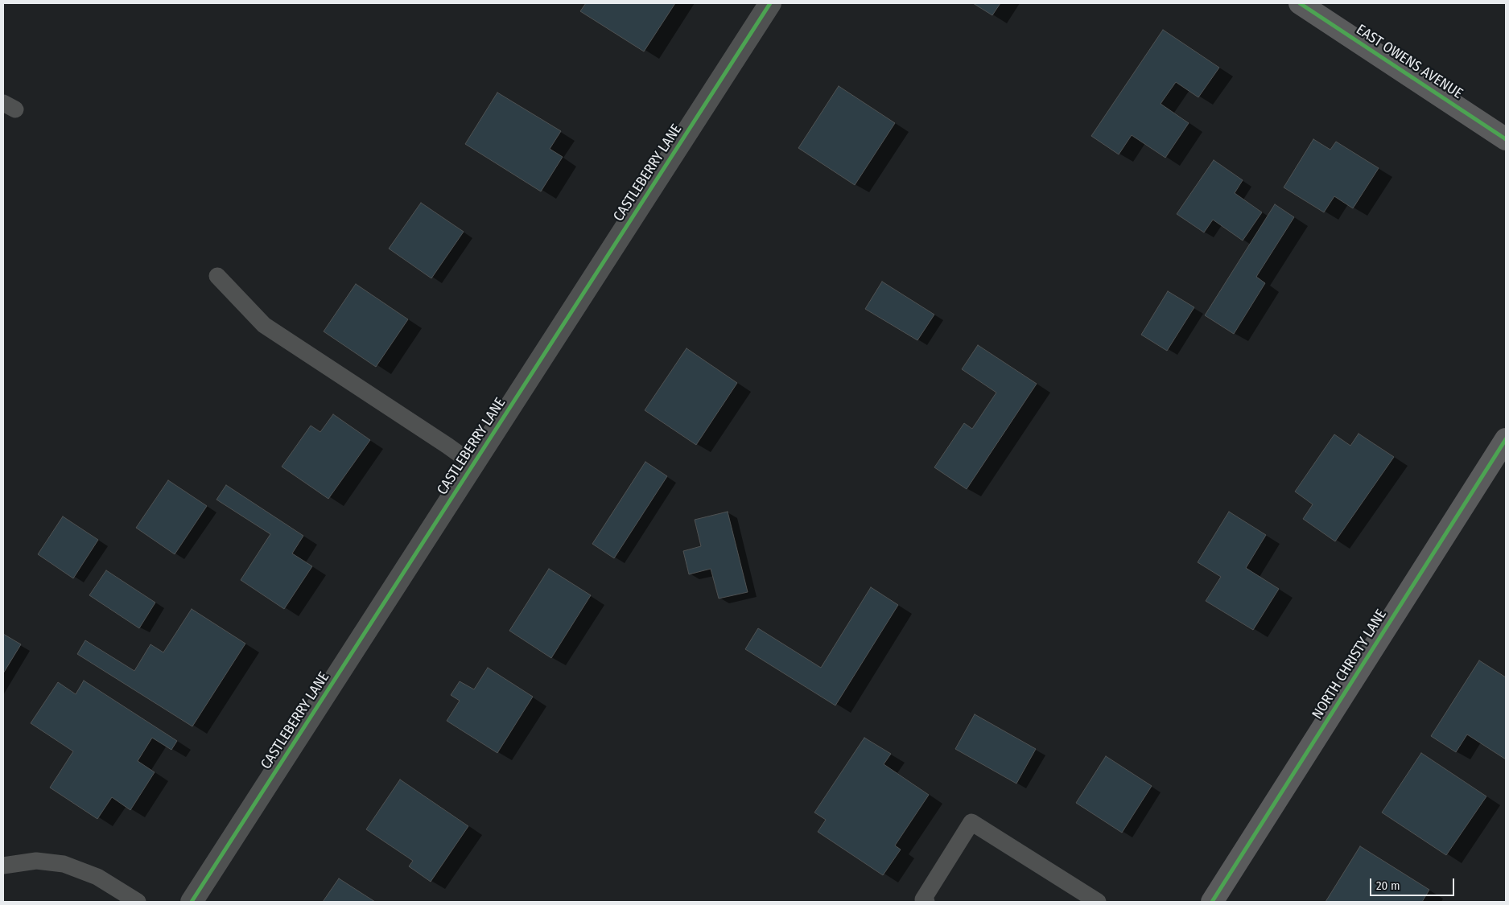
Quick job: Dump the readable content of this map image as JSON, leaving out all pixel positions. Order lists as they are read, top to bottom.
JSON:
{
  "streets": {
    "street": ["EAST OWENS AVENUE", "CASTLEBERRY LANE", "NORTH CHRISTY LANE"]
  },
  "scale_bar": "20 m"
}
